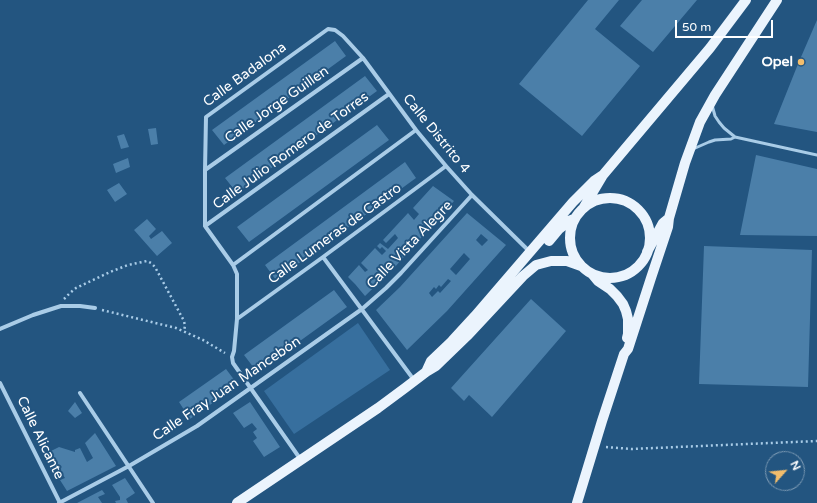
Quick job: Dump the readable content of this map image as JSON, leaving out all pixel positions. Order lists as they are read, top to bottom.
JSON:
{
  "streets": {
    "street": [
      "Calle Badalona",
      "Calle Jorge Guillen",
      "Calle Distrito 4",
      "Calle Julio Romero de Torres",
      "Calle Lumeras de Castro",
      "Calle Vista Alegre",
      "Calle Fray Juan Mancebón",
      "Calle Alicante"
    ]
  },
  "crossings": [
    ["Calle Badalona", "Calle Jorge Guillen"],
    ["Calle Badalona", "Calle Distrito 4"],
    ["Calle Badalona", "Calle Julio Romero de Torres"],
    ["Calle Jorge Guillen", "Calle Distrito 4"],
    ["Calle Distrito 4", "Calle Julio Romero de Torres"],
    ["Calle Distrito 4", "Calle Lumeras de Castro"],
    ["Calle Distrito 4", "Calle Vista Alegre"],
    ["Calle Vista Alegre", "Calle Fray Juan Mancebón"],
    ["Calle Fray Juan Mancebón", "Calle Alicante"]
  ],
  "places": ["Opel"],
  "scale_bar": "50 m",
  "north": "top right"
}
